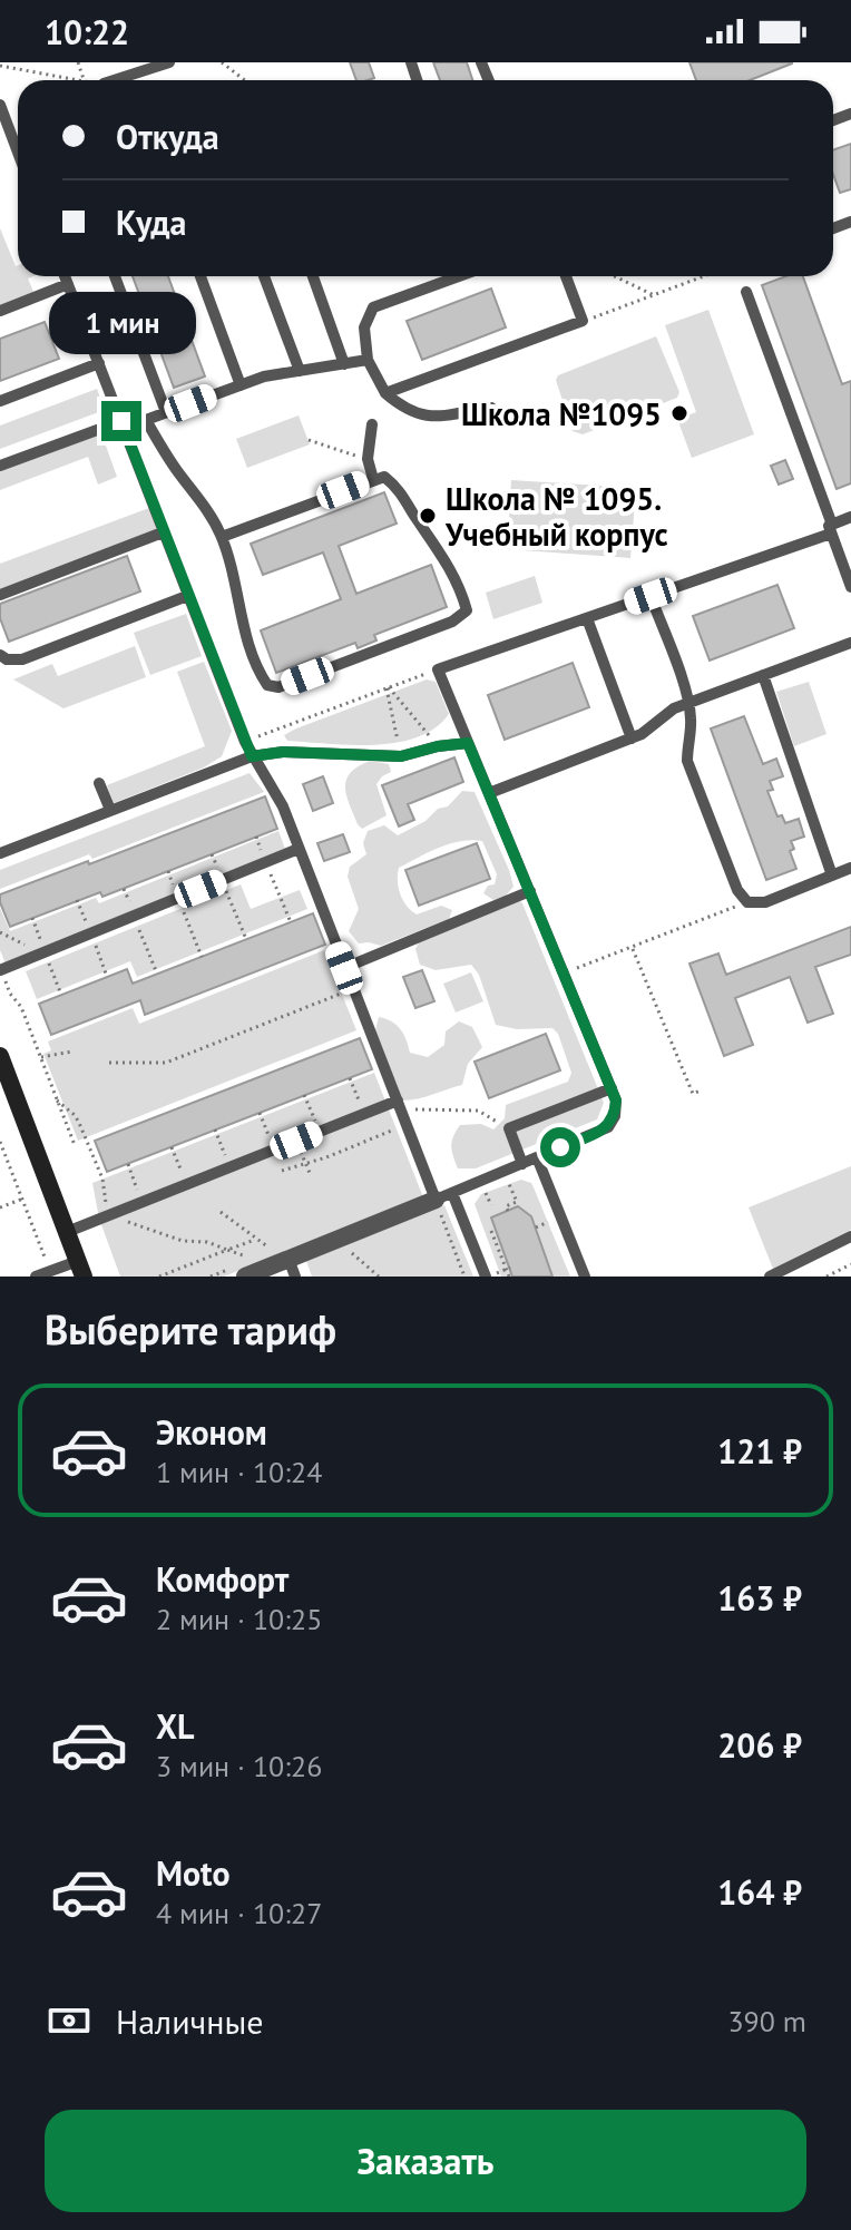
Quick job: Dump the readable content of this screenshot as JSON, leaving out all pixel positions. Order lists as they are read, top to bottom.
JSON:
{
  "places": ["Школа №1095", "Школа № 1095. Учебный корпус"],
  "page": {
    "status": "10:22",
    "banner": ["Откуда", "Куда"],
    "bubble": "1 мин",
    "heading": "Выберите тариф",
    "list": [
      {
        "name": "Эконом",
        "note": "1 мин · 10:24",
        "value": "121 ₽"
      },
      {
        "name": "Комфорт",
        "note": "2 мин · 10:25",
        "value": "163 ₽"
      },
      {
        "name": "XL",
        "note": "3 мин · 10:26",
        "value": "206 ₽"
      },
      {
        "name": "Moto",
        "note": "4 мин · 10:27",
        "value": "164 ₽"
      }
    ],
    "pay": ["Наличные", "390 m"],
    "buttons": "Заказать"
  }
}
